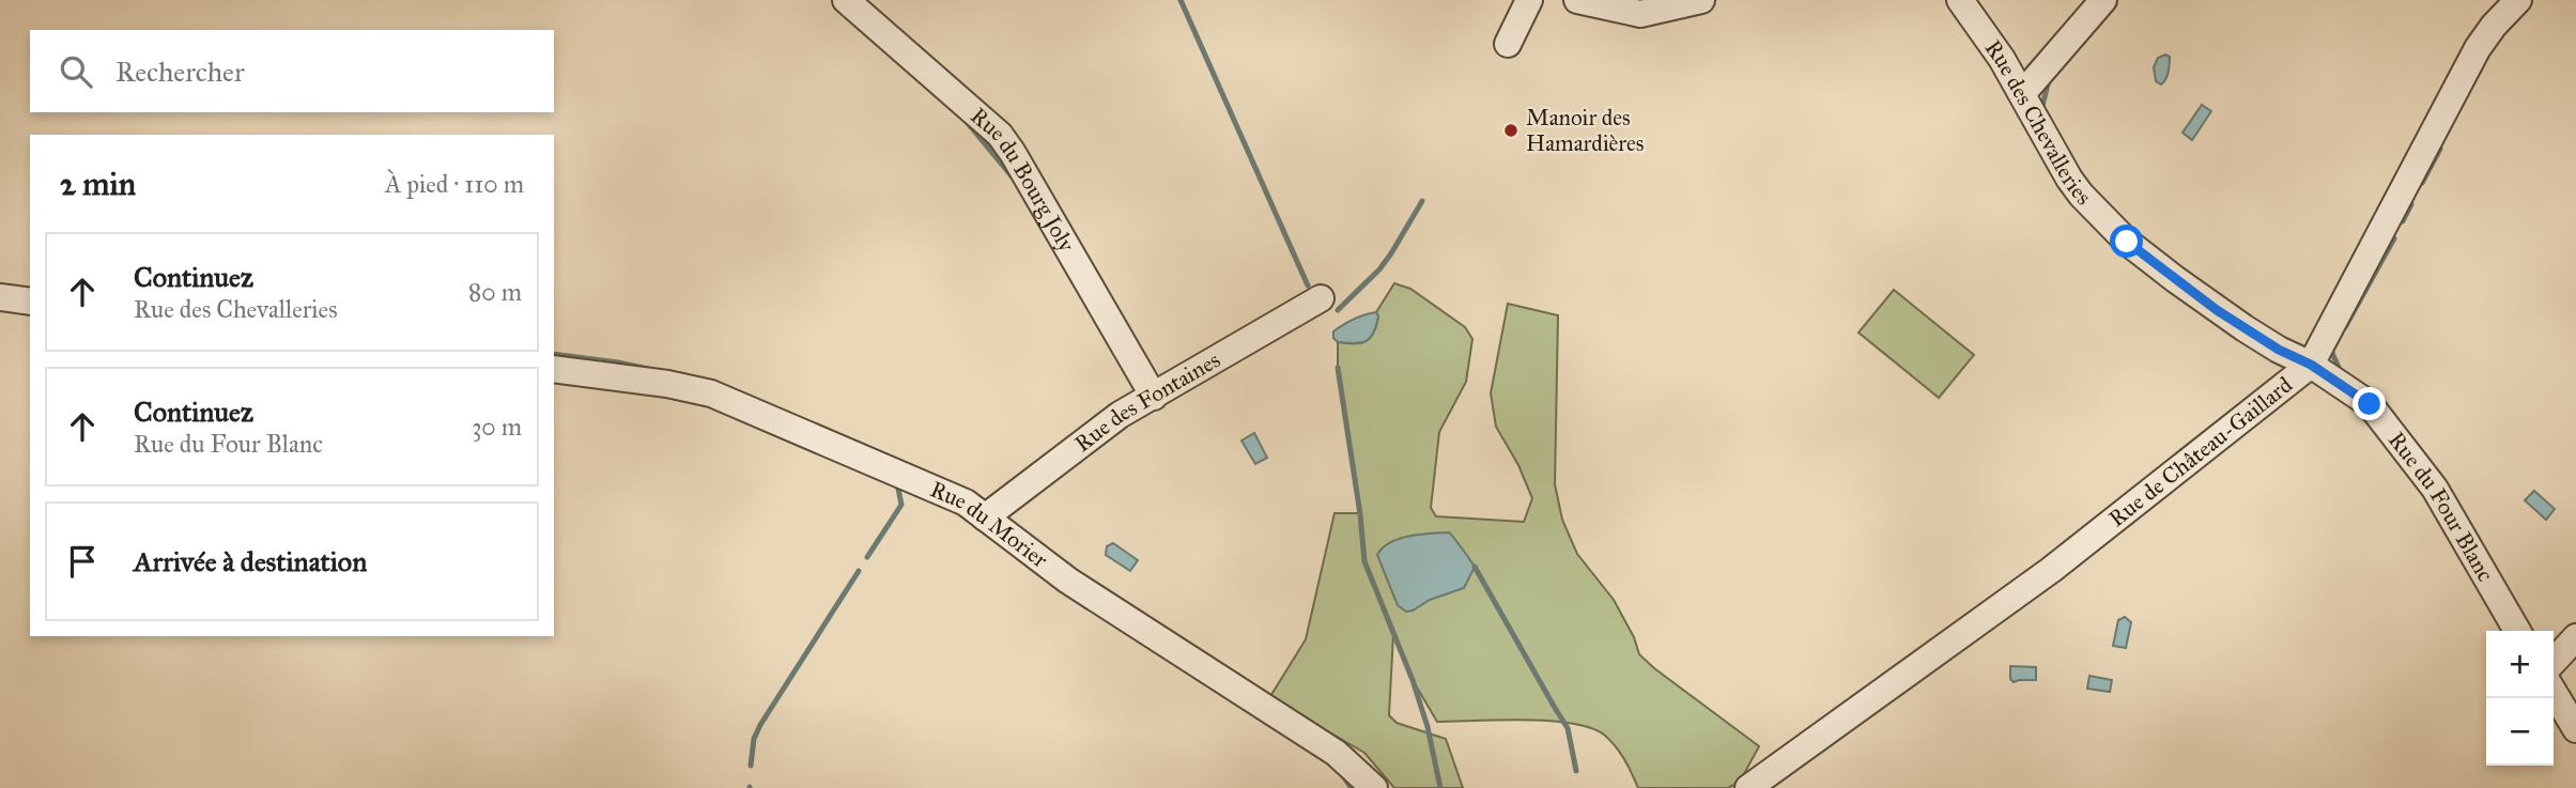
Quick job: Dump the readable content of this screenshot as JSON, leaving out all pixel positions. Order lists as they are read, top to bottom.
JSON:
{
  "streets": {
    "street": [
      "Rue des Chevalleries",
      "Rue du Bourg Joly",
      "Rue des Fontaines",
      "Rue de Château-Gaillard",
      "Rue du Four Blanc",
      "Rue du Morier"
    ]
  },
  "crossings": [
    ["Rue des Chevalleries", "Rue de Château-Gaillard"],
    ["Rue des Chevalleries", "Rue du Four Blanc"],
    ["Rue du Bourg Joly", "Rue des Fontaines"],
    ["Rue des Fontaines", "Rue du Morier"],
    ["Rue de Château-Gaillard", "Rue du Four Blanc"]
  ],
  "places": ["Manoir des Hamardières"],
  "page": {
    "search": "Rechercher",
    "heading": ["2 min", "À pied · 110 m"],
    "list": [
      ["Continuez", "Rue des Chevalleries", "80 m"],
      ["Continuez", "Rue du Four Blanc", "30 m"],
      "Arrivée à destination"
    ],
    "map_buttons": ["+", "−"]
  }
}
